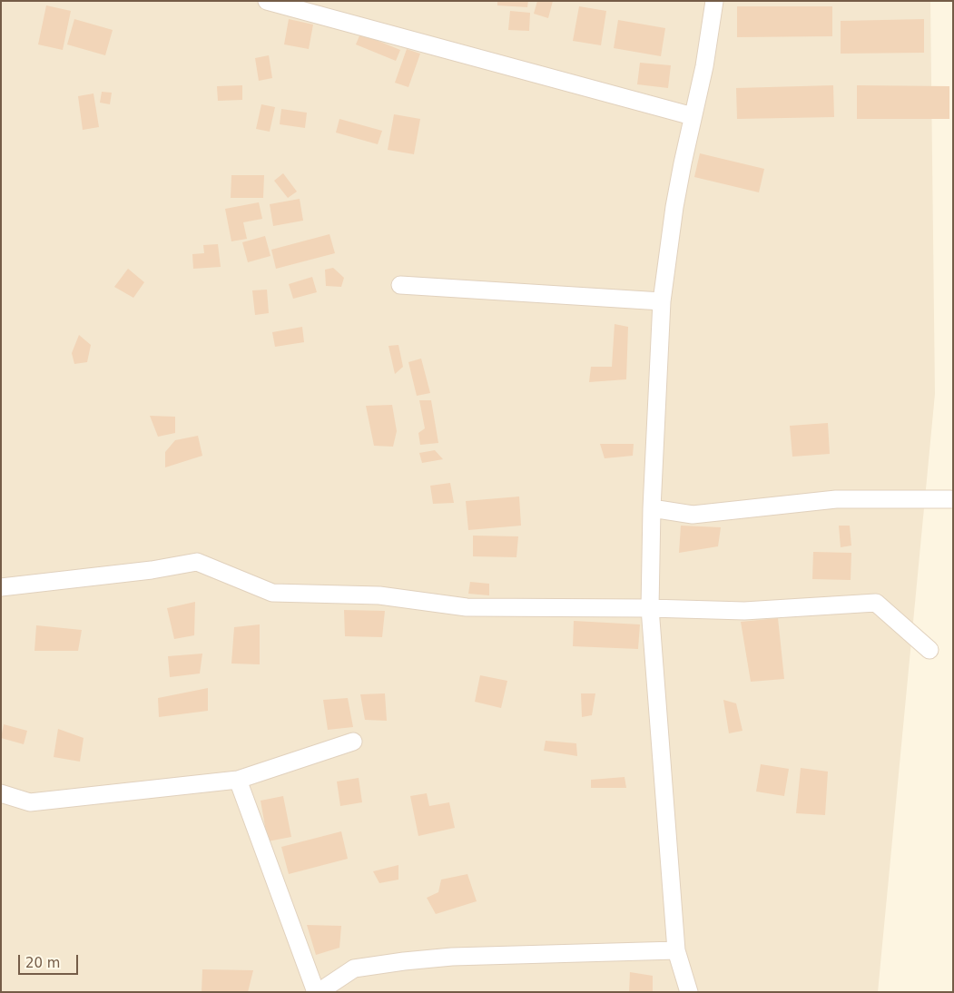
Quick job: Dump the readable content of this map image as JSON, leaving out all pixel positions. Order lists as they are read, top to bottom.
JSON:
{
  "scale_bar": "20 m"
}
